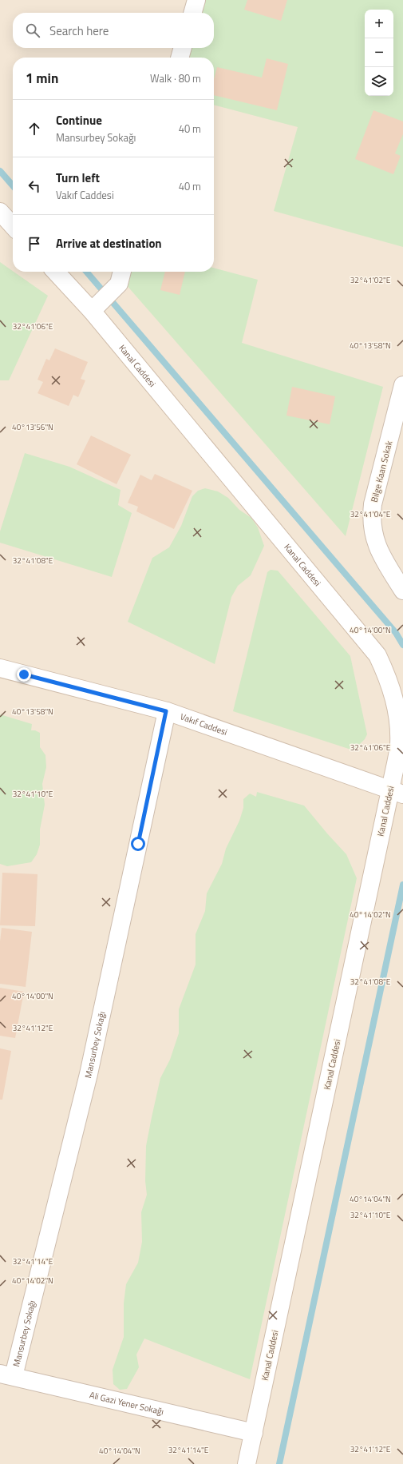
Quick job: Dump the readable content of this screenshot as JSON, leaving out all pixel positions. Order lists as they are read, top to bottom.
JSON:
{
  "streets": {
    "street": [
      "Kanal Caddesi",
      "Bilge Kaan Sokak",
      "Vakıf Caddesi",
      "Mansurbey Sokağı",
      "Ali Gazi Yener Sokağı"
    ]
  },
  "crossings": [
    ["Kanal Caddesi", "Vakıf Caddesi"],
    ["Kanal Caddesi", "Ali Gazi Yener Sokağı"],
    ["Vakıf Caddesi", "Mansurbey Sokağı"],
    ["Mansurbey Sokağı", "Ali Gazi Yener Sokağı"]
  ],
  "page": {
    "map_buttons": ["+", "−"],
    "search": "Search here",
    "heading": ["1 min", "Walk · 80 m"],
    "list": [
      ["Continue", "Mansurbey Sokağı", "40 m"],
      ["Turn left", "Vakıf Caddesi", "40 m"],
      "Arrive at destination"
    ]
  },
  "coordinates": [
    "32°41'02\"E",
    "32°41'06\"E",
    "40°13'58\"N",
    "40°13'56\"N",
    "32°41'04\"E",
    "32°41'08\"E",
    "40°14'00\"N",
    "32°41'10\"E",
    "40°14'02\"N",
    "32°41'12\"E",
    "40°14'04\"N",
    "32°41'14\"E"
  ]
}
